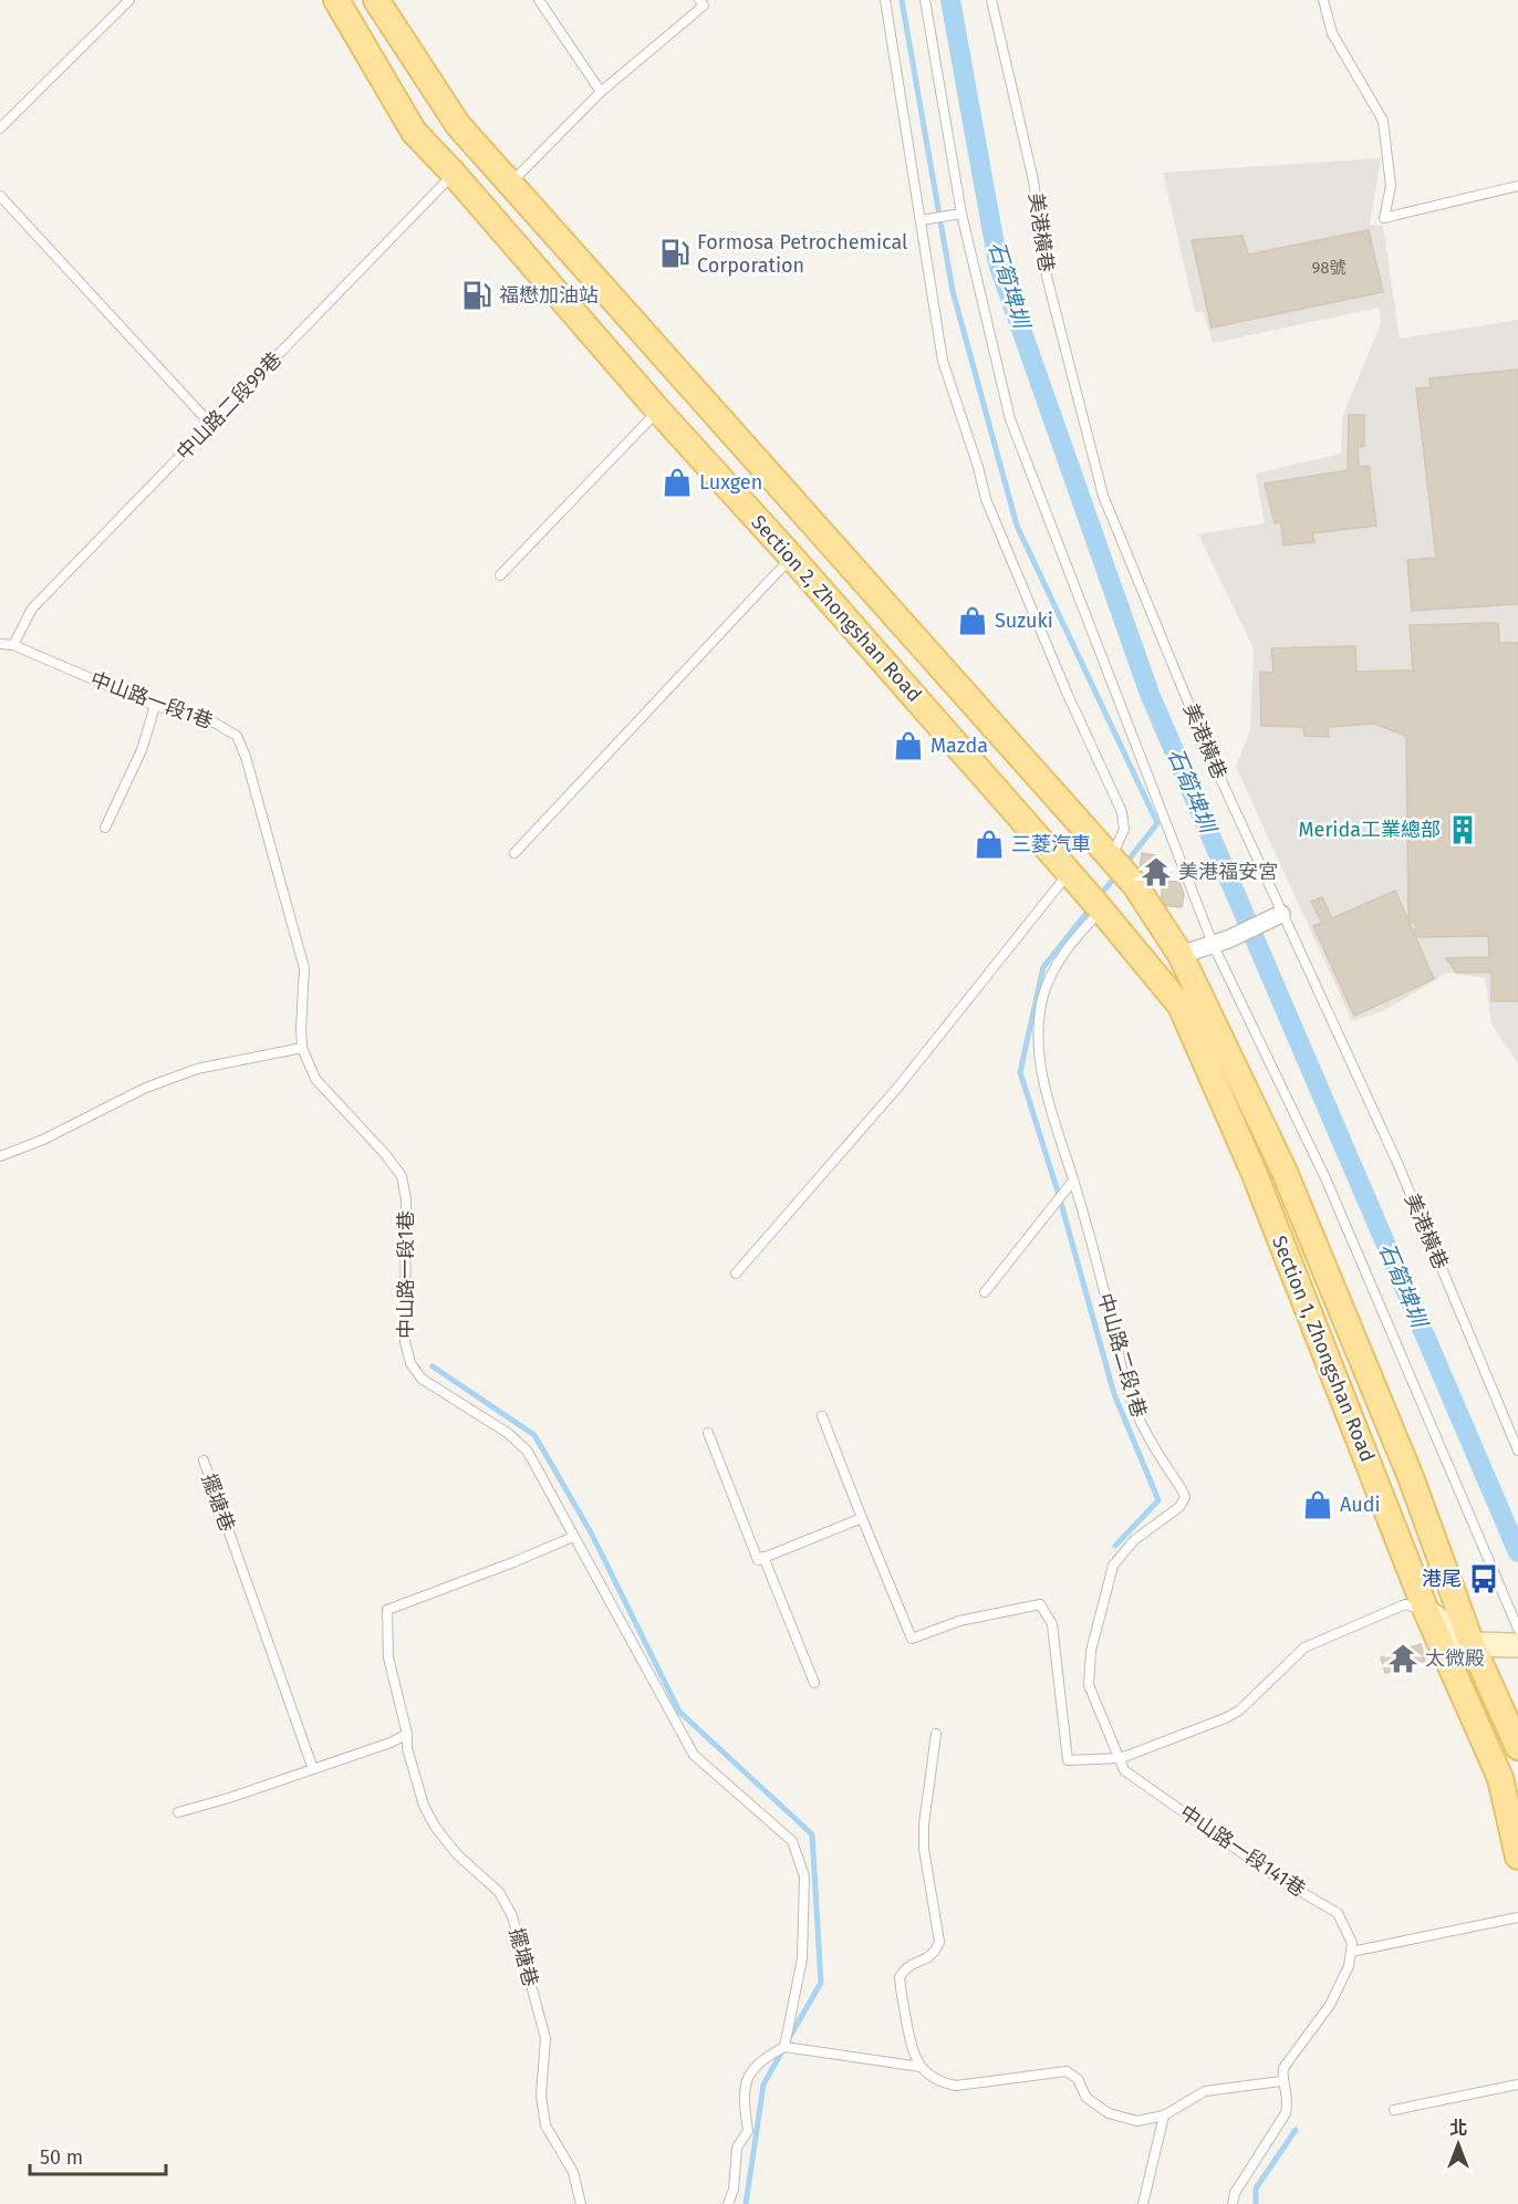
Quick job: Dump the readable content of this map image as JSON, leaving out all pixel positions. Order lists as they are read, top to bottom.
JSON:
{
  "streets": {
    "main road": ["Section 2, Zhongshan Road", "Section 1, Zhongshan Road"],
    "lane": [
      "美港橫巷",
      "中山路二段99巷",
      "中山路一段1巷",
      "中山路二段1巷",
      "擺塘巷",
      "中山路一段141巷"
    ]
  },
  "crossings": [
    ["中山路二段99巷", "Section 2, Zhongshan Road"],
    ["中山路二段99巷", "中山路一段1巷"],
    ["Section 2, Zhongshan Road", "Section 1, Zhongshan Road"],
    ["Section 2, Zhongshan Road", "中山路二段1巷"],
    ["中山路一段1巷", "擺塘巷"],
    ["Section 1, Zhongshan Road", "中山路二段1巷"],
    ["中山路二段1巷", "中山路一段141巷"]
  ],
  "water": ["石筍埤圳"],
  "places": {
    "fuel station": ["Formosa Petrochemical Corporation", "福懋加油站"],
    "shop": [
      "Luxgen",
      "Suzuki",
      "Mazda",
      "三菱汽車",
      "Audi"
    ],
    "building": ["Merida工業總部"],
    "temple": ["美港福安宮", "太微殿"],
    "bus stop": ["港尾"]
  },
  "house_numbers": ["98號"],
  "scale_bar": "50 m",
  "north": "top"
}
